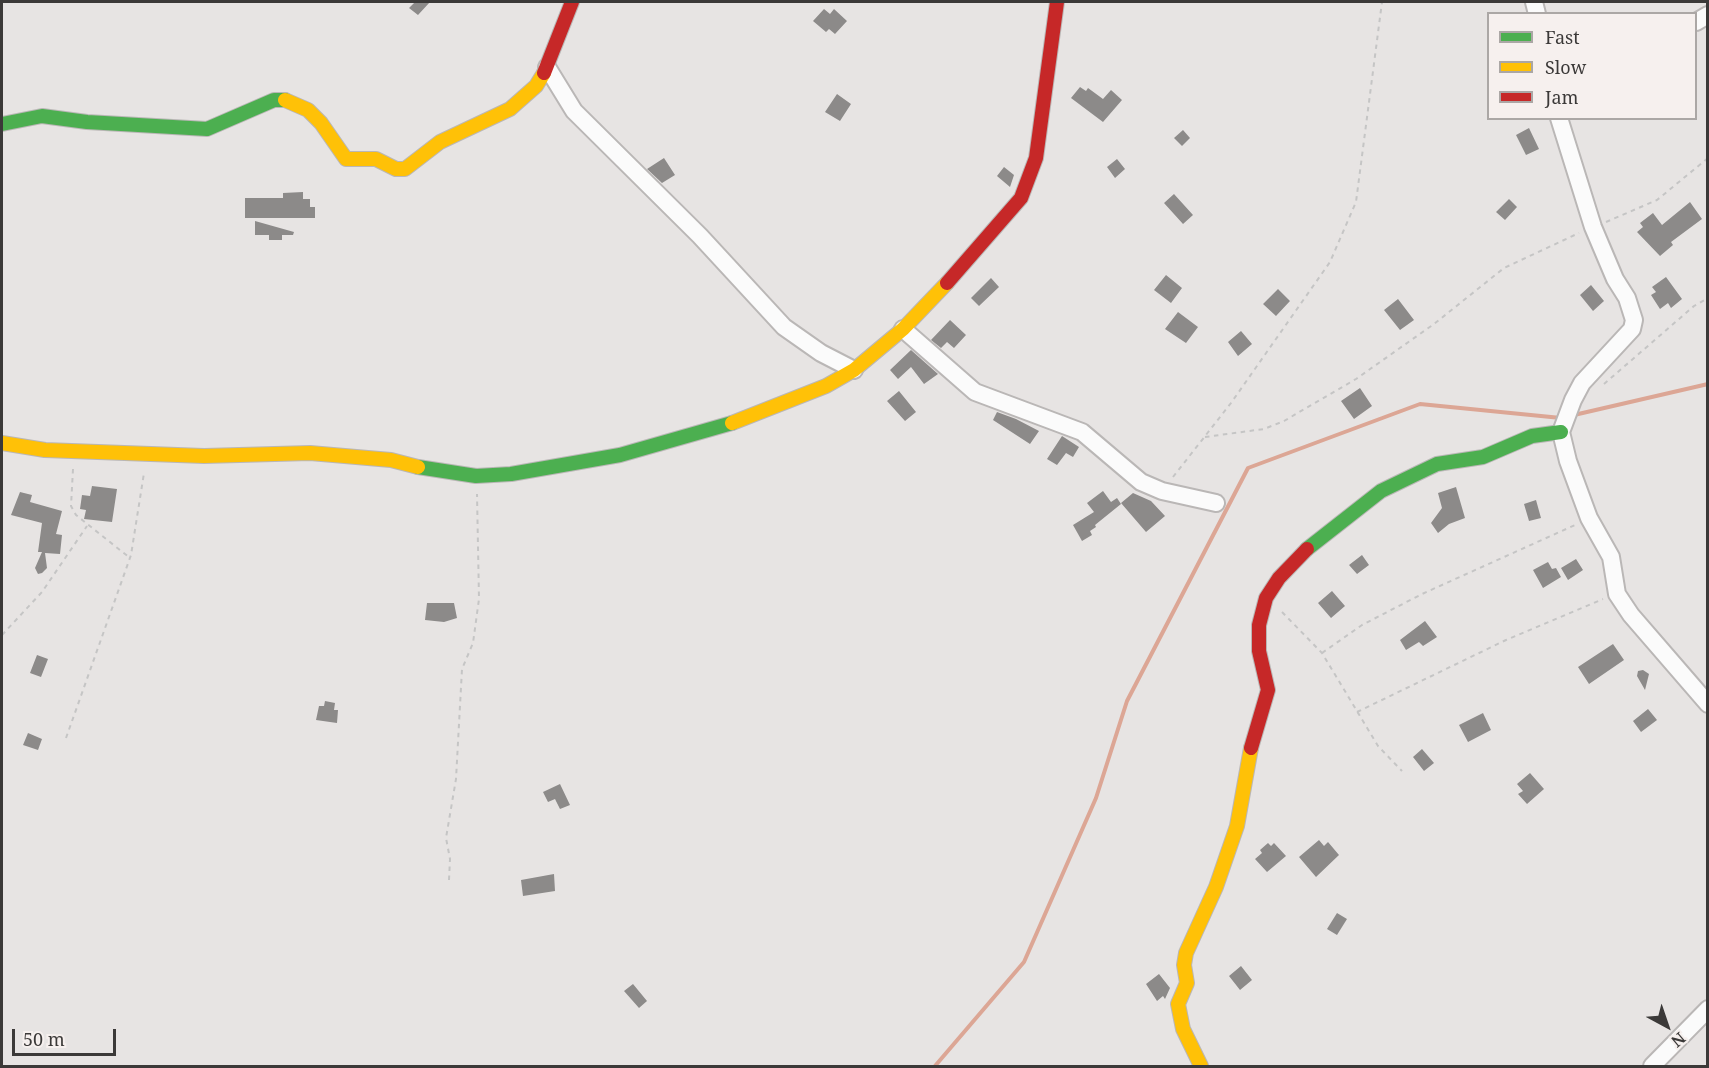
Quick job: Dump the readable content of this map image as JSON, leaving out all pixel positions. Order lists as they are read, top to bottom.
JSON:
{
  "legend": ["Fast", "Slow", "Jam"],
  "scale_bar": "50 m",
  "north": "bottom right"
}
